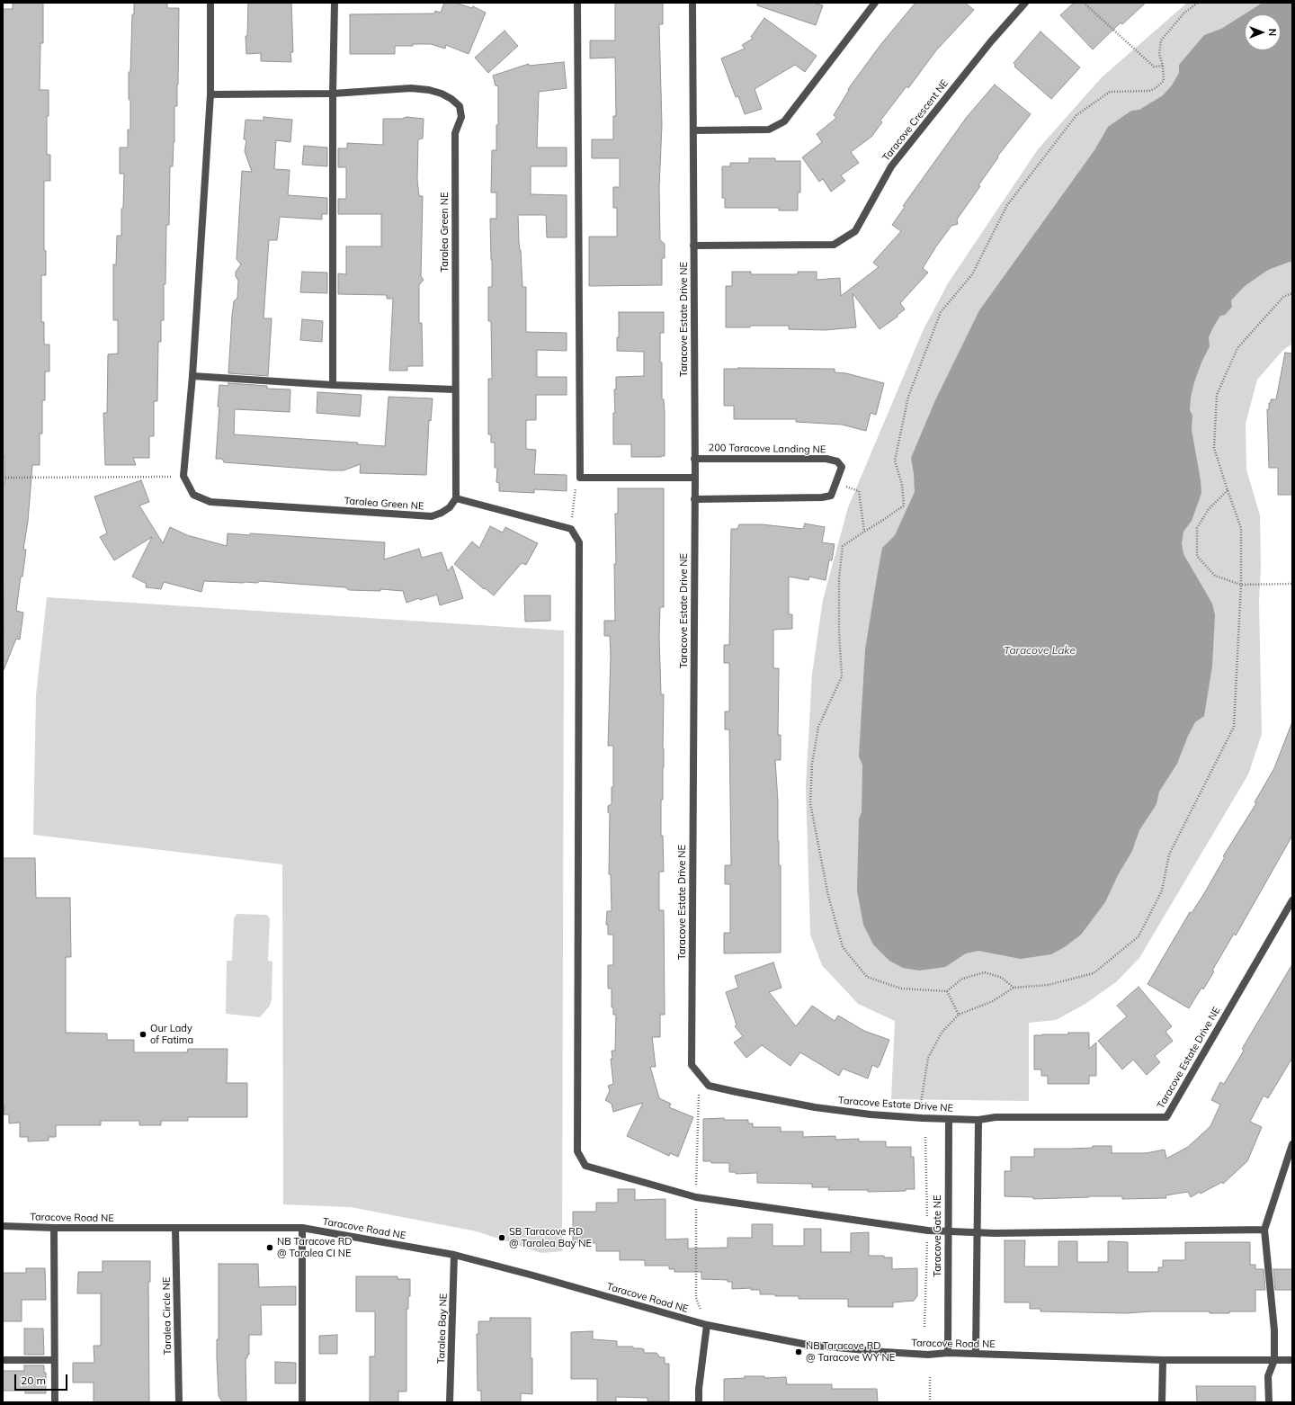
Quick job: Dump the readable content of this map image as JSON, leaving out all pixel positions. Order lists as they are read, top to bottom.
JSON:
{
  "streets": {
    "street": [
      "Taracove Crescent NE",
      "Taralea Green NE",
      "Taracove Estate Drive NE",
      "200 Taracove Landing NE",
      "Taracove Road NE",
      "Taracove Gate NE",
      "Taralea Circle NE",
      "Taralea Bay NE"
    ]
  },
  "crossings": [
    ["Taracove Crescent NE", "Taracove Estate Drive NE"],
    ["Taracove Estate Drive NE", "200 Taracove Landing NE"],
    ["Taracove Estate Drive NE", "Taracove Gate NE"],
    ["Taracove Road NE", "Taracove Gate NE"],
    ["Taracove Road NE", "Taralea Circle NE"],
    ["Taracove Road NE", "Taralea Bay NE"]
  ],
  "water": ["Taracove Lake"],
  "places": [
    "Our Lady of Fatima",
    "SB Taracove RD @ Taralea Bay NE",
    "NB Taracove RD @ Taralea CI NE",
    "NB Taracove RD @ Taracove WY NE"
  ],
  "scale_bar": "20 m",
  "north": "right"
}
